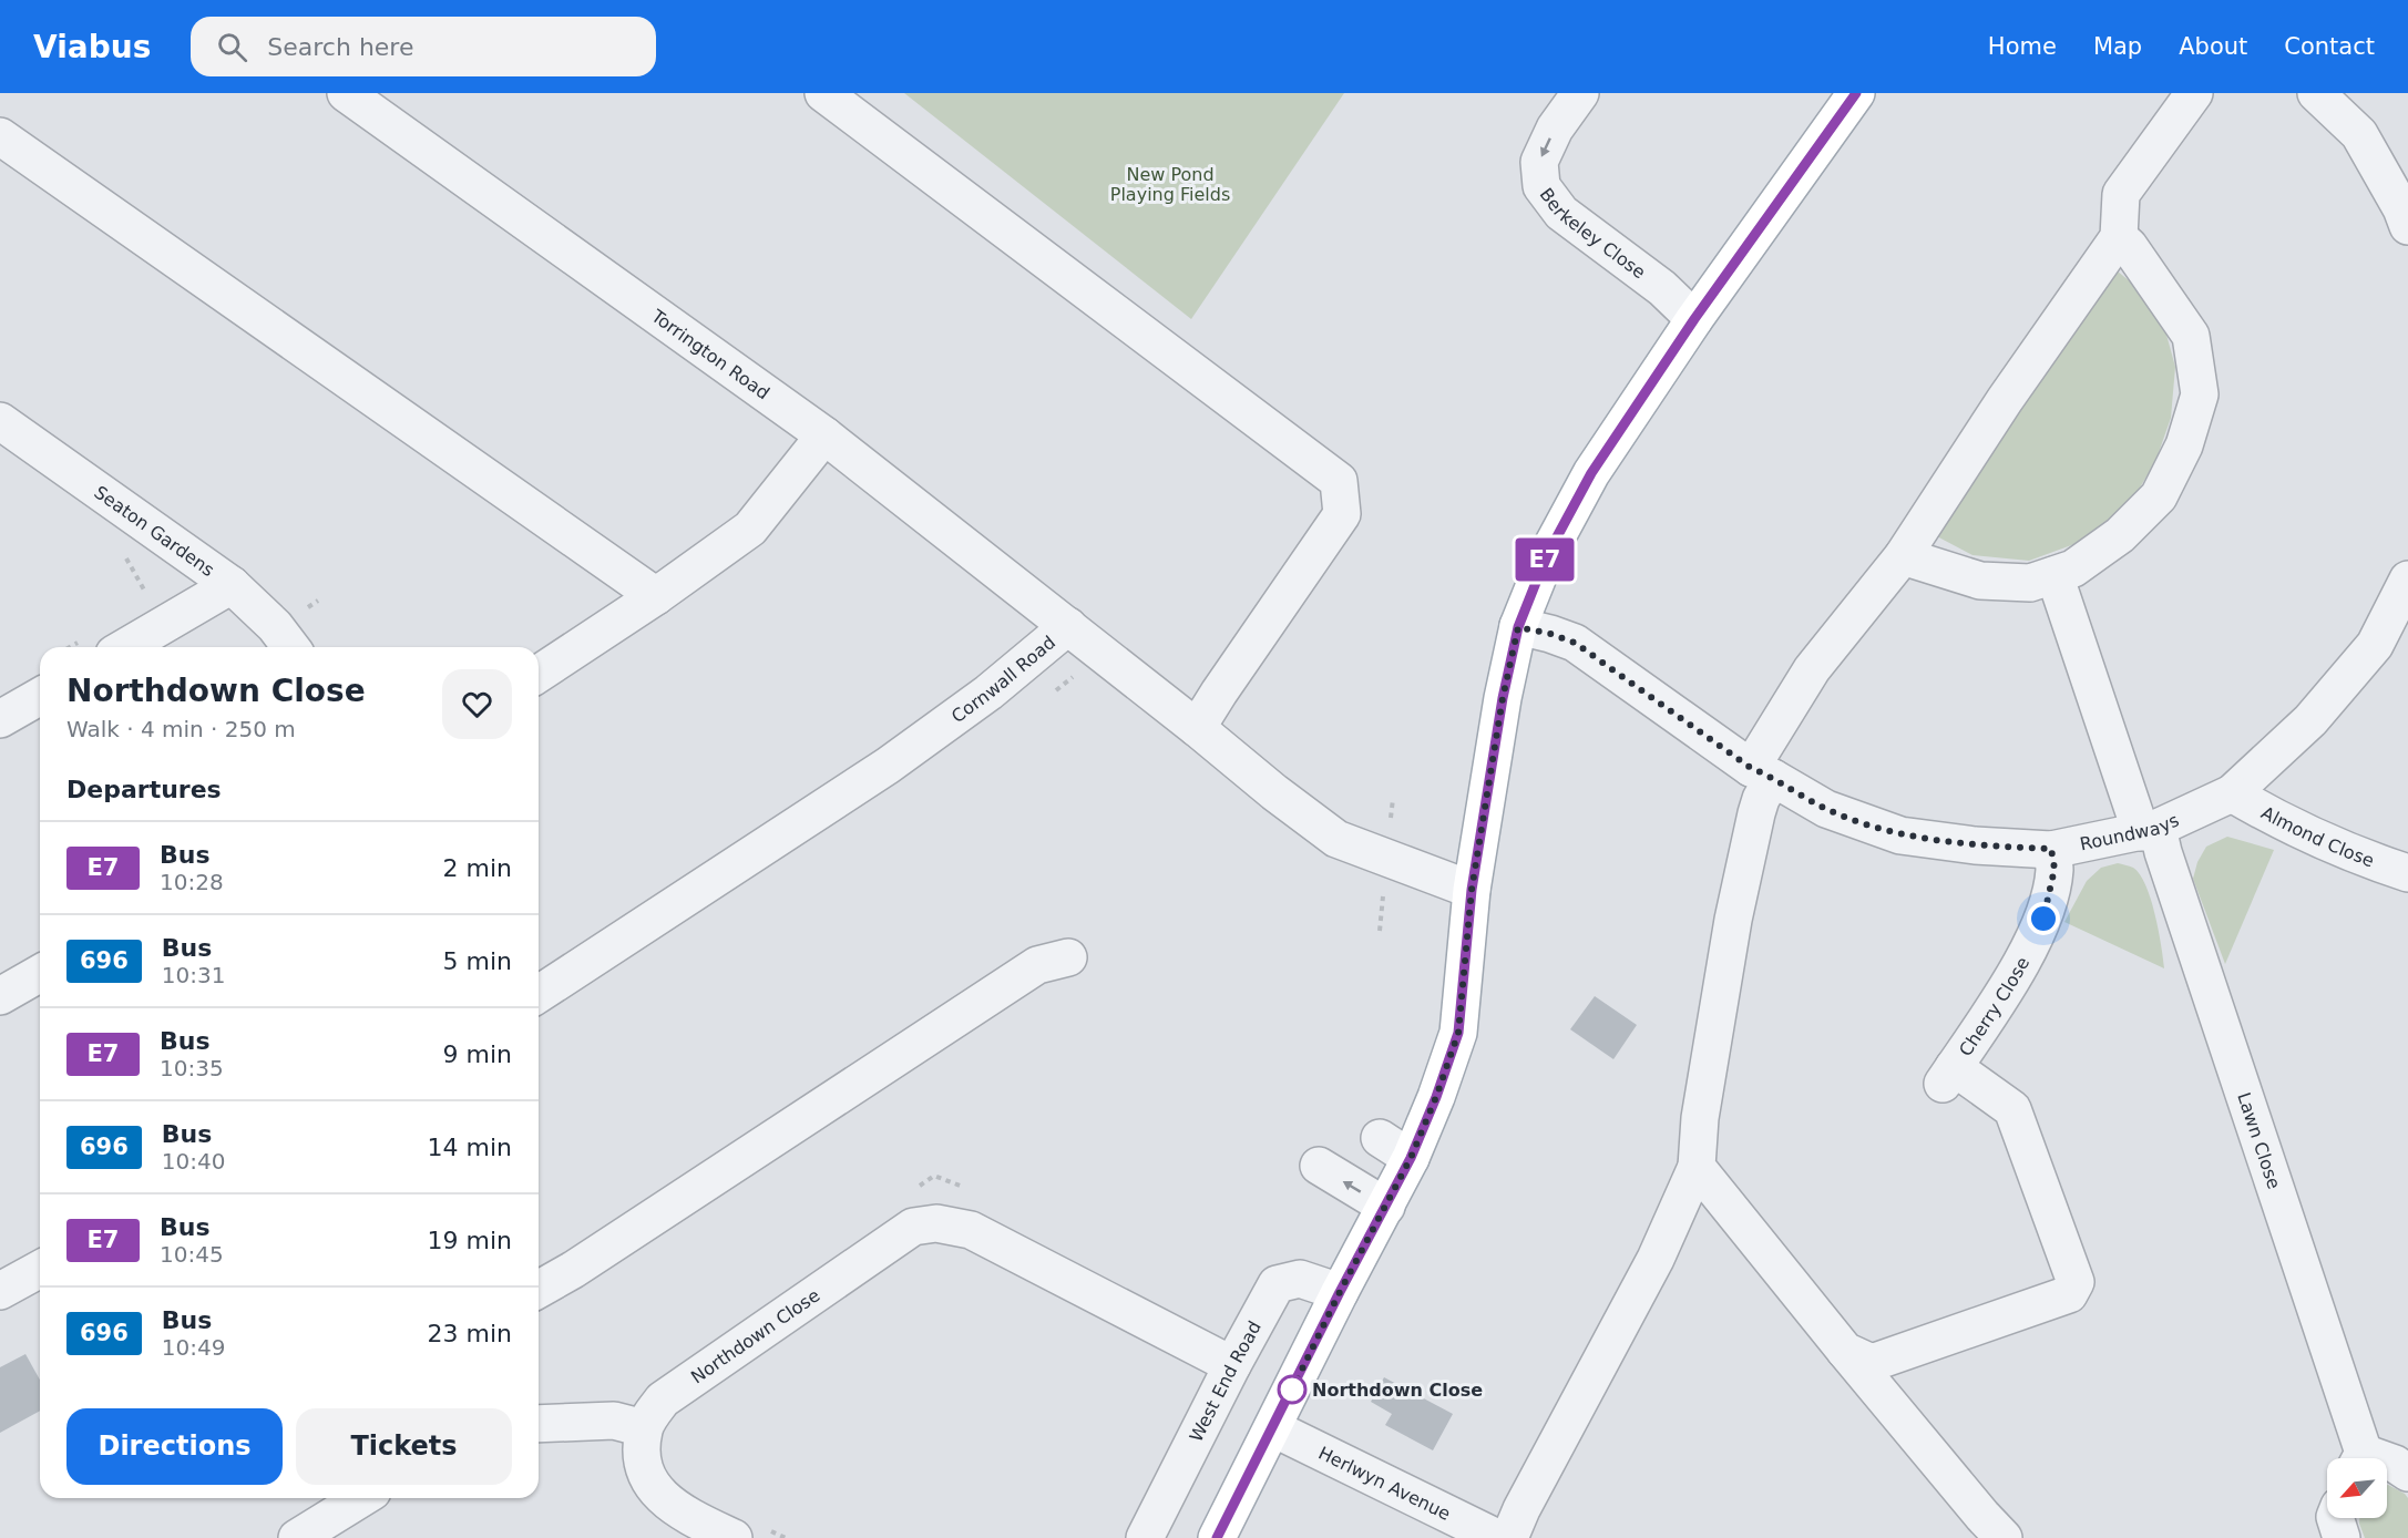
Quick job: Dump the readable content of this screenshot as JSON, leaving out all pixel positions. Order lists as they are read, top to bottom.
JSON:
{
  "streets": {
    "street": [
      "Berkeley Close",
      "Torrington Road",
      "Seaton Gardens",
      "Cornwall Road",
      "Roundways",
      "Almond Close",
      "Cherry Close",
      "Lawn Close",
      "Northdown Close",
      "West End Road",
      "Herlwyn Avenue"
    ]
  },
  "crossings": [
    ["Torrington Road", "Cornwall Road"],
    ["Roundways", "Almond Close"],
    ["Roundways", "Cherry Close"],
    ["Roundways", "Lawn Close"],
    ["Northdown Close", "West End Road"]
  ],
  "one_way": ["Berkeley Close"],
  "parks": ["New Pond Playing Fields"],
  "places": ["Northdown Close"],
  "lines": ["bus line E7"],
  "north": "bottom left",
  "page": {
    "header": "Viabus",
    "search": "Search here",
    "nav": [
      "Home",
      "Map",
      "About",
      "Contact"
    ],
    "on_map": "E7",
    "heading": [
      ["Northdown Close", "Walk · 4 min · 250 m"],
      "Departures"
    ],
    "list": [
      {
        "mark": "E7",
        "name": "Bus",
        "note": "10:28",
        "value": "2 min"
      },
      {
        "mark": "696",
        "name": "Bus",
        "note": "10:31",
        "value": "5 min"
      },
      {
        "mark": "E7",
        "name": "Bus",
        "note": "10:35",
        "value": "9 min"
      },
      {
        "mark": "696",
        "name": "Bus",
        "note": "10:40",
        "value": "14 min"
      },
      {
        "mark": "E7",
        "name": "Bus",
        "note": "10:45",
        "value": "19 min"
      },
      {
        "mark": "696",
        "name": "Bus",
        "note": "10:49",
        "value": "23 min"
      }
    ],
    "buttons": ["Directions", "Tickets"]
  }
}
